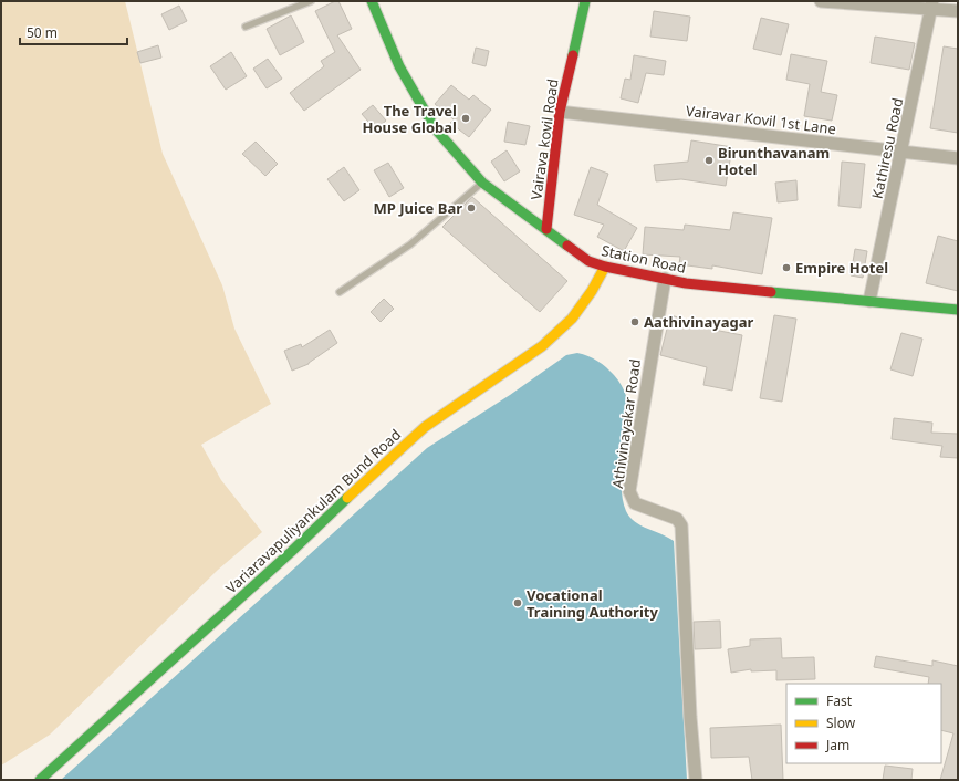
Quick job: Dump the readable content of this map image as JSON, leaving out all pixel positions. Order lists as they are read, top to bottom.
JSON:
{
  "streets": {
    "street": [
      "Vairavar Kovil 1st Lane",
      "Vairava kovil Road",
      "Kathiresu Road",
      "Station Road",
      "Athivinayakar Road",
      "Variaravapuliyankulam Bund Road"
    ]
  },
  "crossings": [
    ["Vairavar Kovil 1st Lane", "Vairava kovil Road"],
    ["Vairavar Kovil 1st Lane", "Kathiresu Road"],
    ["Vairava kovil Road", "Station Road"],
    ["Kathiresu Road", "Station Road"],
    ["Station Road", "Athivinayakar Road"],
    ["Station Road", "Variaravapuliyankulam Bund Road"]
  ],
  "places": [
    "The Travel House Global",
    "Birunthavanam Hotel",
    "MP Juice Bar",
    "Empire Hotel",
    "Aathivinayagar",
    "Vocational Training Authority"
  ],
  "legend": ["Fast", "Slow", "Jam"],
  "scale_bar": "50 m"
}
